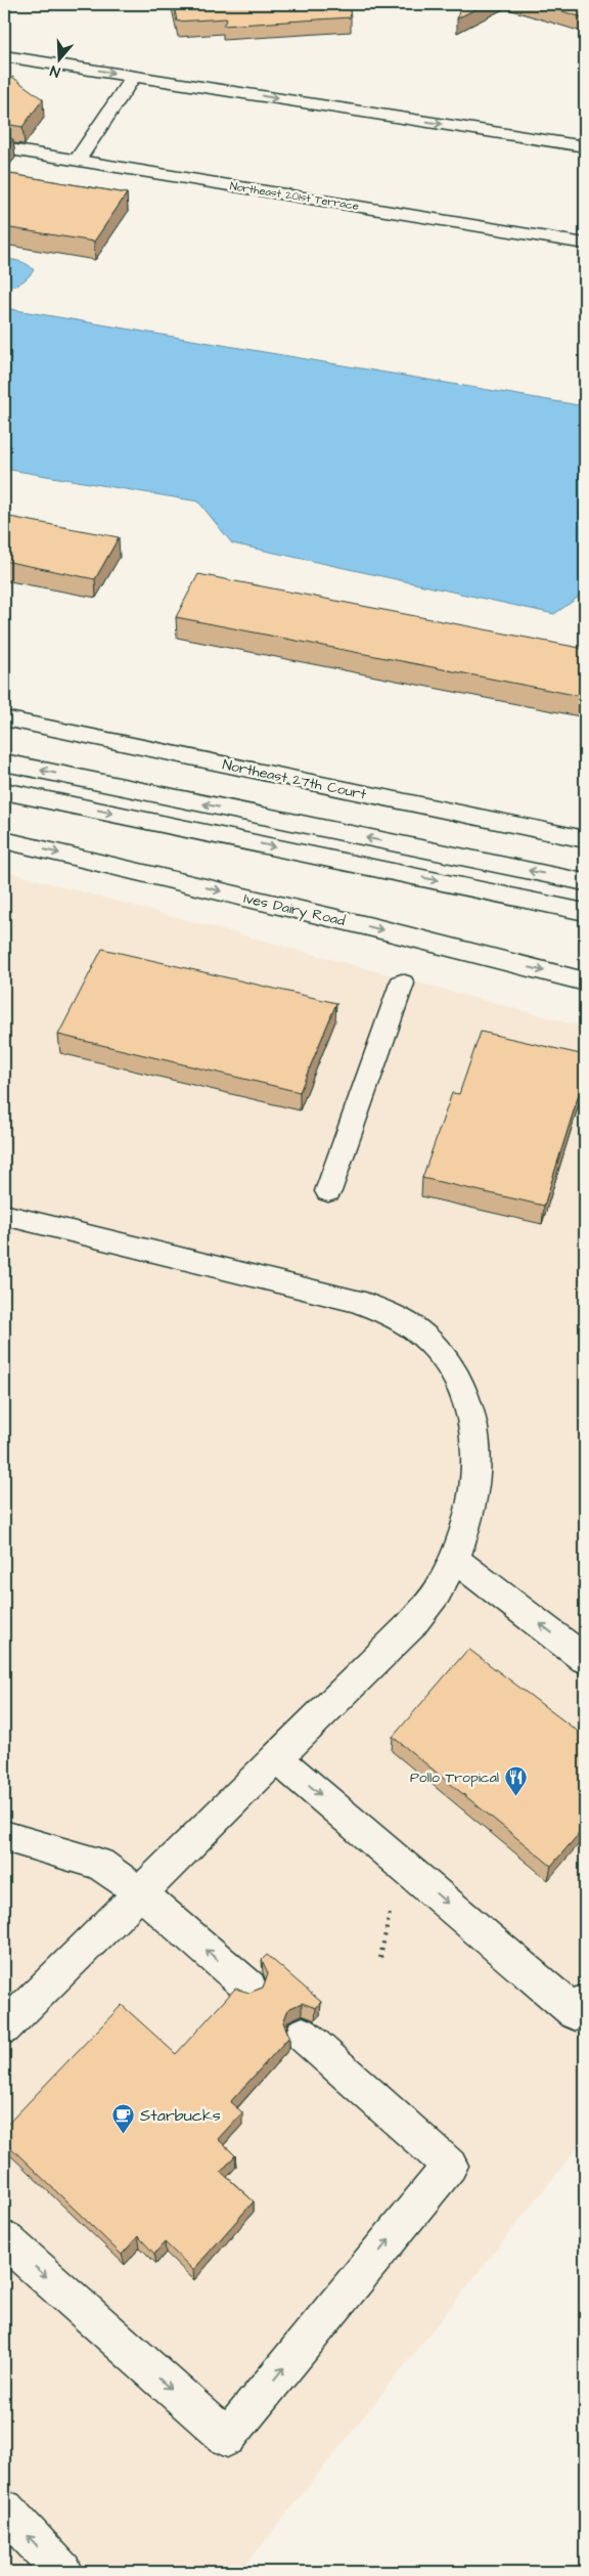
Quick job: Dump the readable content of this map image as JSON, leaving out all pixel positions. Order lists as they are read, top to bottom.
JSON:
{
  "streets": {
    "street": ["Northeast 201st Terrace", "Northeast 27th Court", "Ives Dairy Road"]
  },
  "places": {
    "restaurant": ["Pollo Tropical"],
    "cafe": ["Starbucks"]
  },
  "north": "bottom"
}
